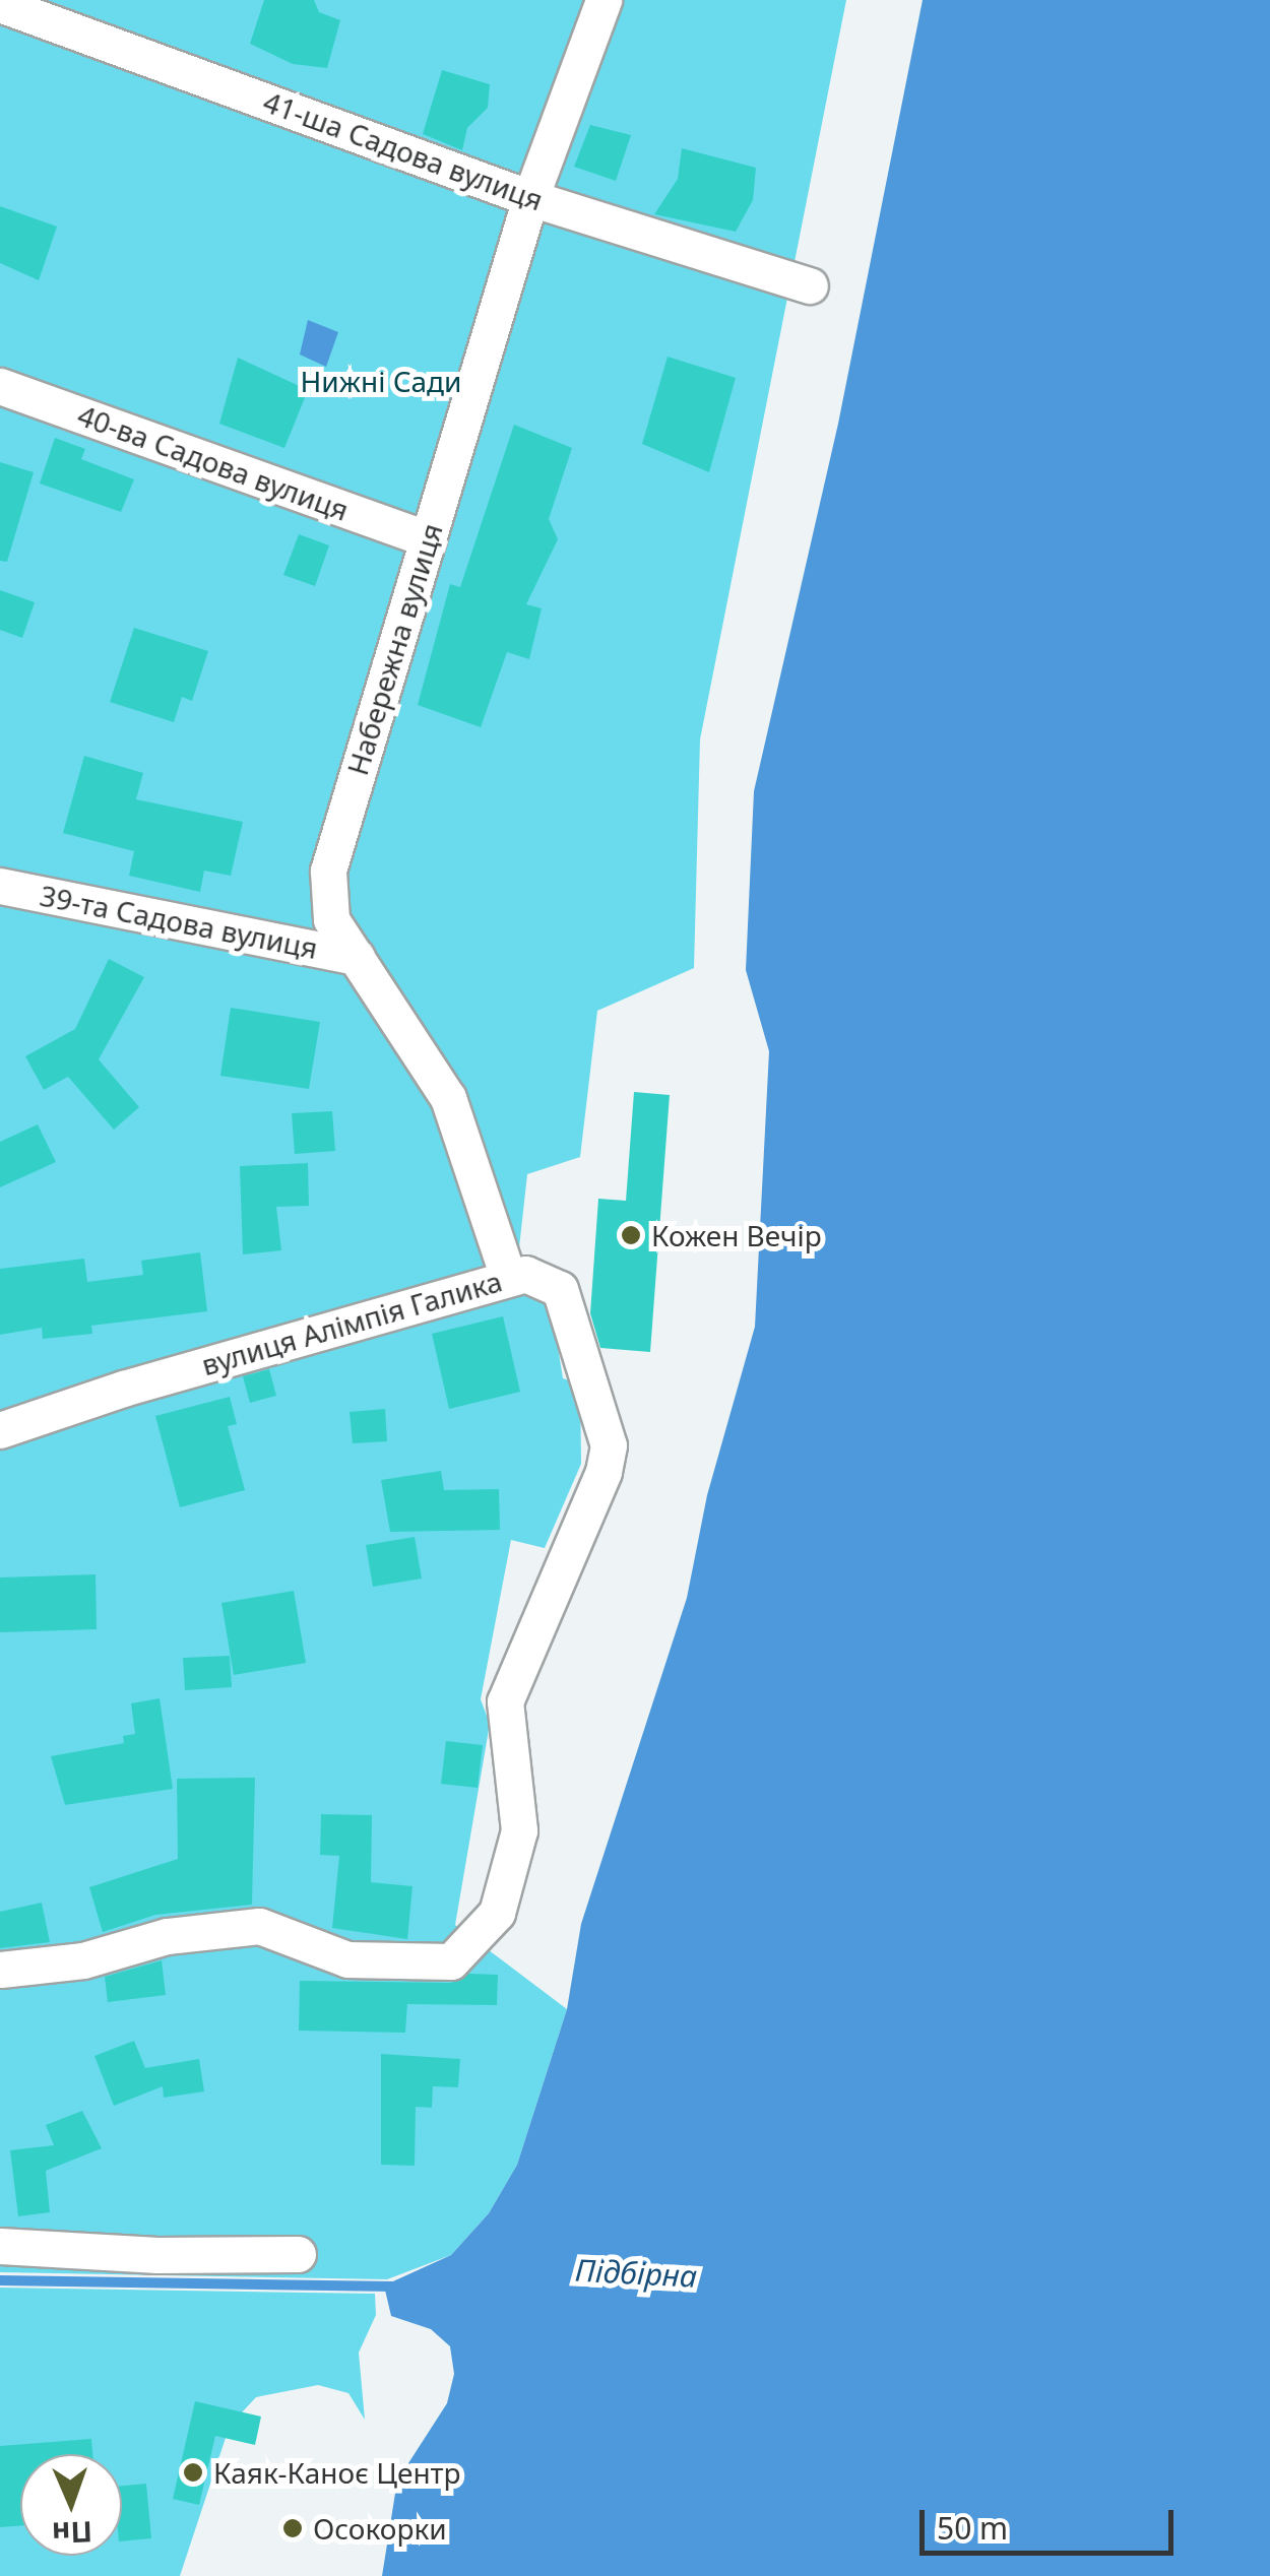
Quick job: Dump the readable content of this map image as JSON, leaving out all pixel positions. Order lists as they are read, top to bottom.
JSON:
{
  "streets": {
    "street": [
      "41-ша Садова вулиця",
      "40-ва Садова вулиця",
      "Набережна вулиця",
      "39-та Садова вулиця",
      "вулиця Алімпія Галика"
    ]
  },
  "crossings": [
    ["41-ша Садова вулиця", "Набережна вулиця"],
    ["40-ва Садова вулиця", "Набережна вулиця"],
    ["Набережна вулиця", "39-та Садова вулиця"],
    ["Набережна вулиця", "вулиця Алімпія Галика"]
  ],
  "water": ["Підбірна"],
  "parks": ["Нижні Сади"],
  "places": ["Кожен Вечір", "Каяк-Каноє Центр", "Осокорки"],
  "scale_bar": "50 m",
  "north": "bottom"
}
